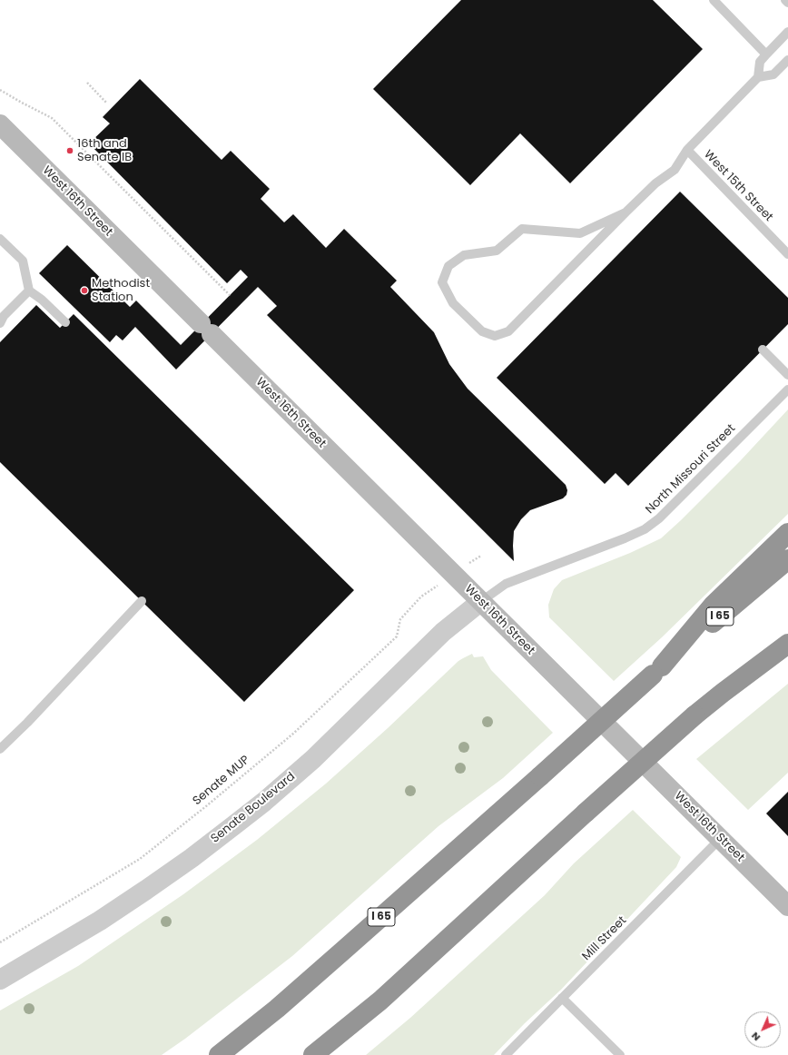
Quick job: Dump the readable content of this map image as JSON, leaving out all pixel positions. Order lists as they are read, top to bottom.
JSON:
{
  "streets": {
    "highway": ["I 65"],
    "main road": ["West 16th Street"],
    "street": ["Senate Boulevard"],
    "lane": ["West 15th Street", "North Missouri Street", "Mill Street"],
    "path": ["Senate MUP"]
  },
  "crossings": [
    ["West 16th Street", "North Missouri Street"],
    ["West 16th Street", "Senate Boulevard"],
    ["West 16th Street", "Mill Street"],
    ["North Missouri Street", "Senate Boulevard"]
  ],
  "places": ["16th and Senate IB", "Methodist Station"],
  "north": "bottom left"
}
